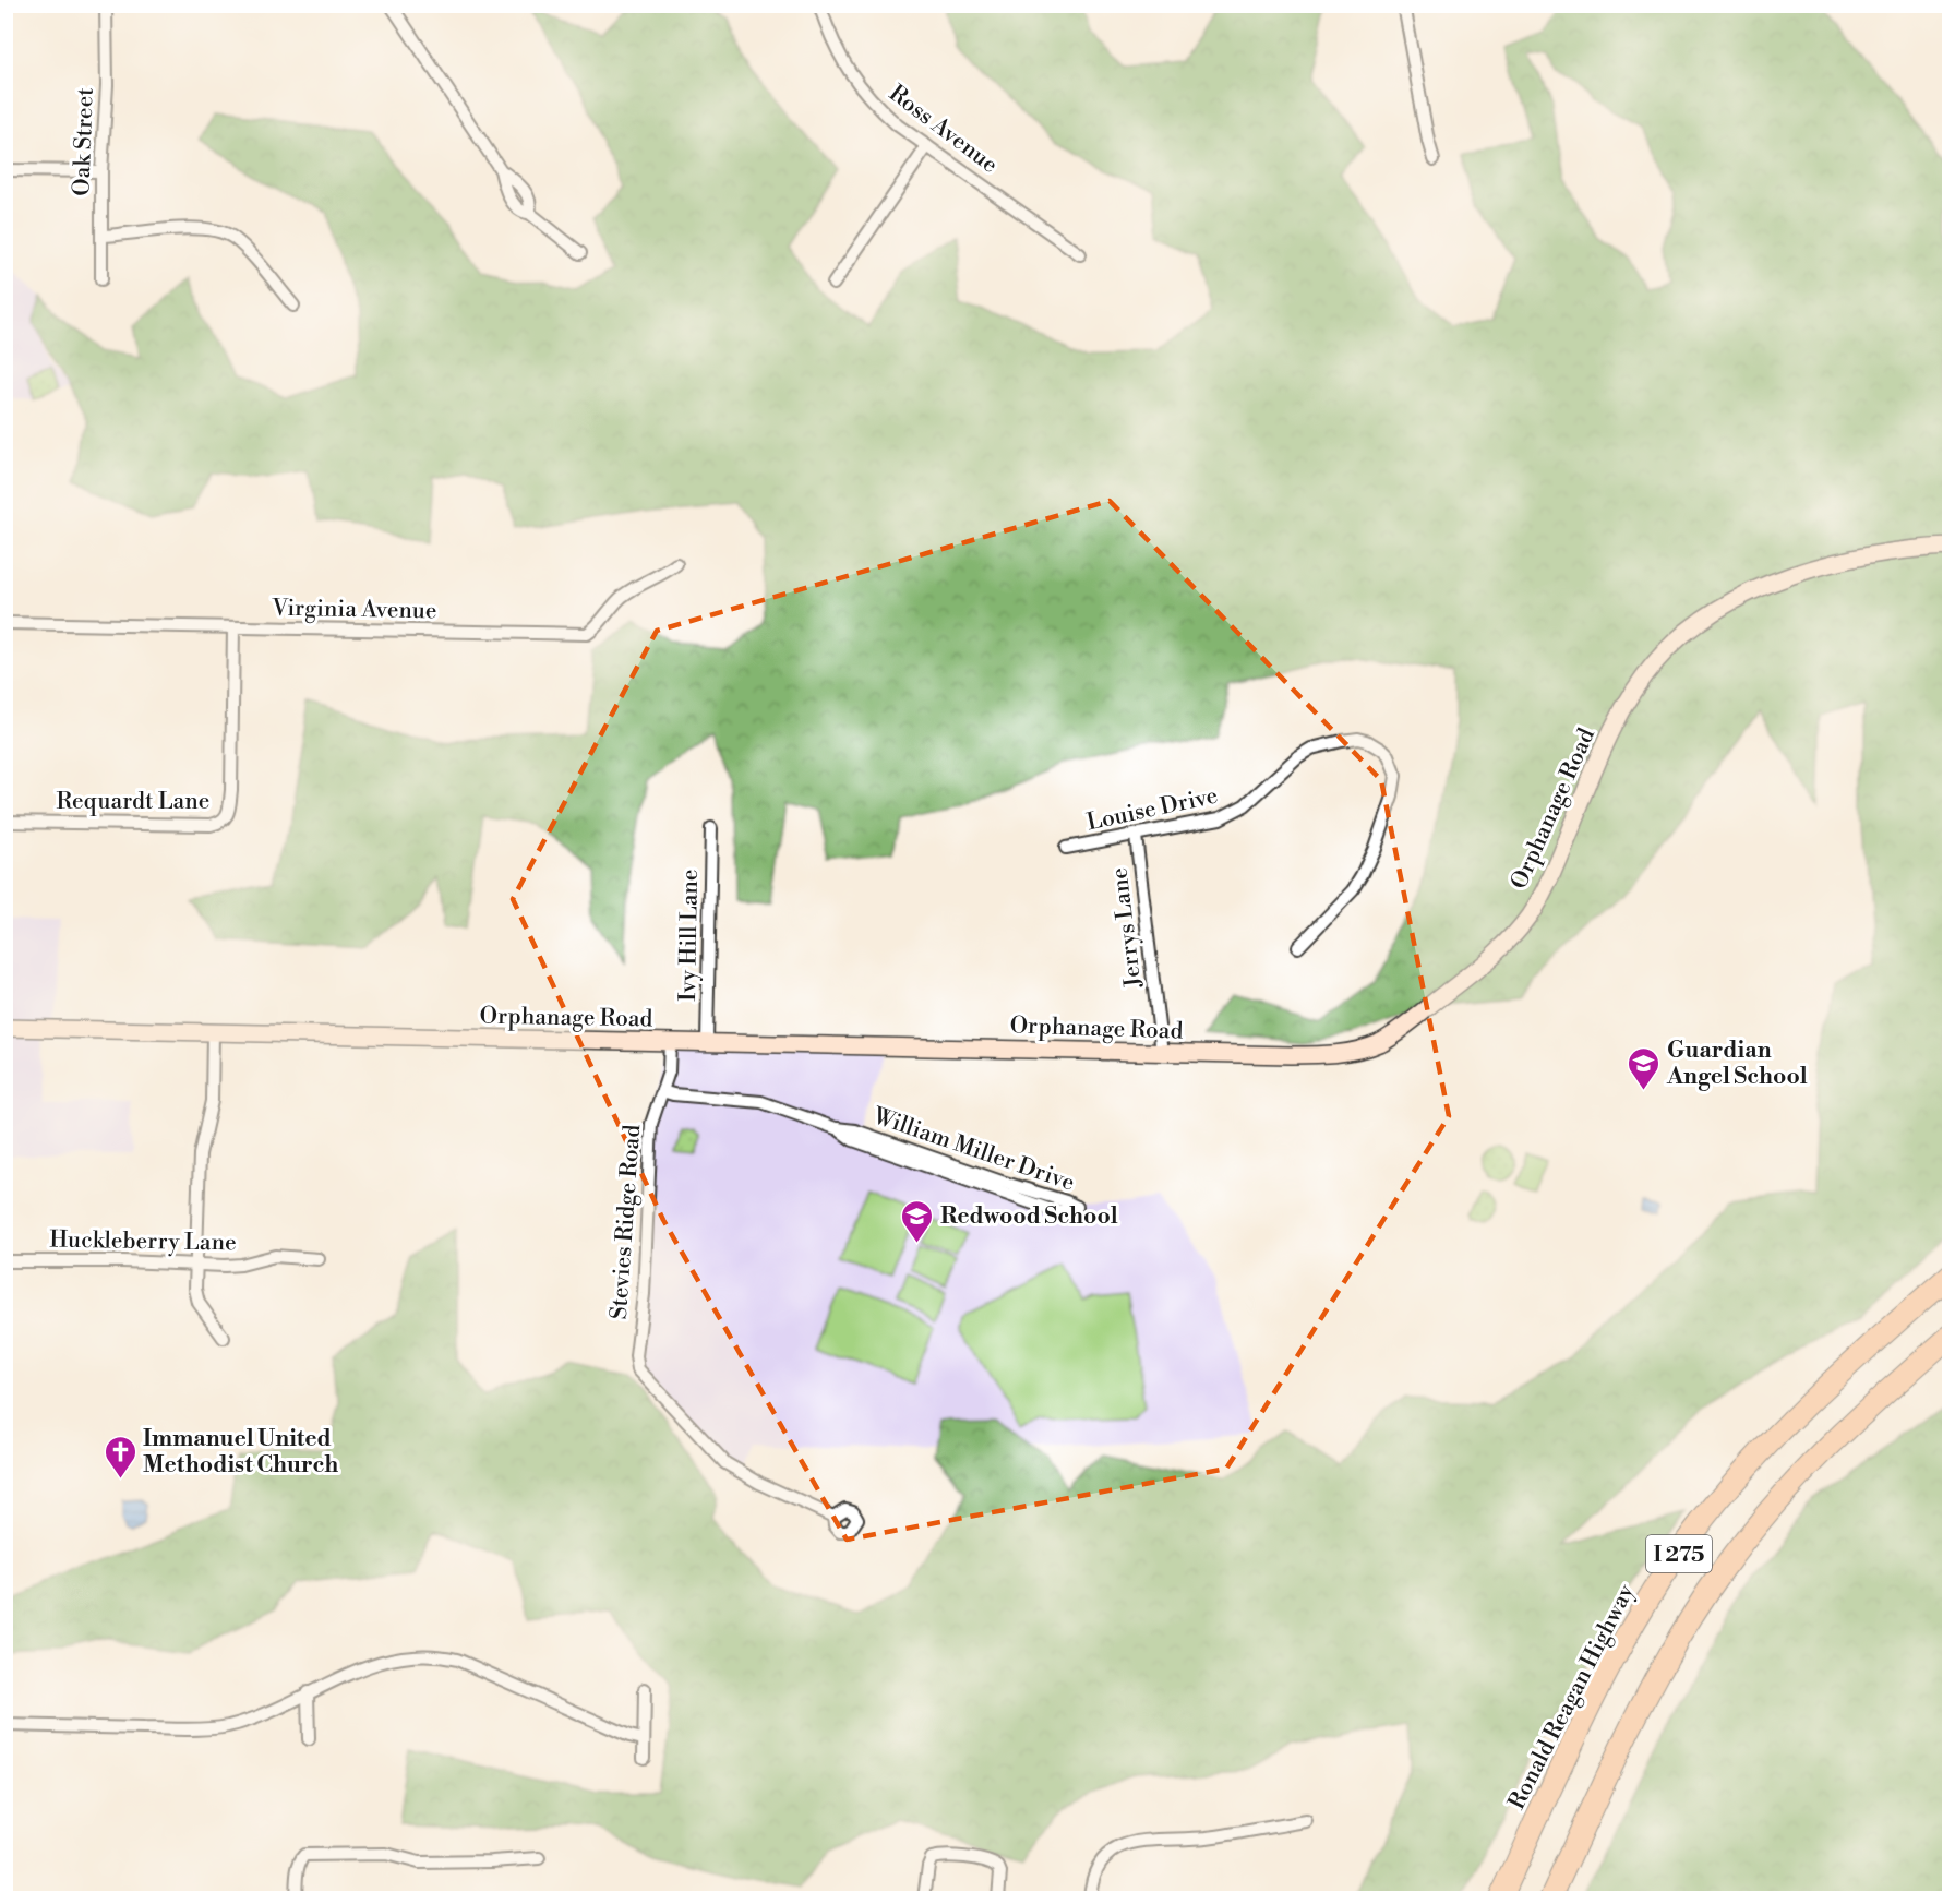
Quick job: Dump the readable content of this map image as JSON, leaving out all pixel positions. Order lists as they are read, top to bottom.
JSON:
{
  "streets": {
    "highway": ["I 275", "Ronald Reagan Highway"],
    "main road": ["Orphanage Road"],
    "street": [
      "Ross Avenue",
      "Oak Street",
      "Virginia Avenue",
      "Requardt Lane",
      "Louise Drive",
      "Jerrys Lane",
      "Ivy Hill Lane",
      "William Miller Drive",
      "Stevies Ridge Road",
      "Huckleberry Lane"
    ]
  },
  "crossings": [
    ["Virginia Avenue", "Requardt Lane"],
    ["Louise Drive", "Jerrys Lane"],
    ["Orphanage Road", "Jerrys Lane"],
    ["Orphanage Road", "Ivy Hill Lane"],
    ["Orphanage Road", "Stevies Ridge Road"],
    ["William Miller Drive", "Stevies Ridge Road"]
  ],
  "places": {
    "school or university": ["Guardian Angel School", "Redwood School"],
    "church": ["Immanuel United Methodist Church"]
  }
}
